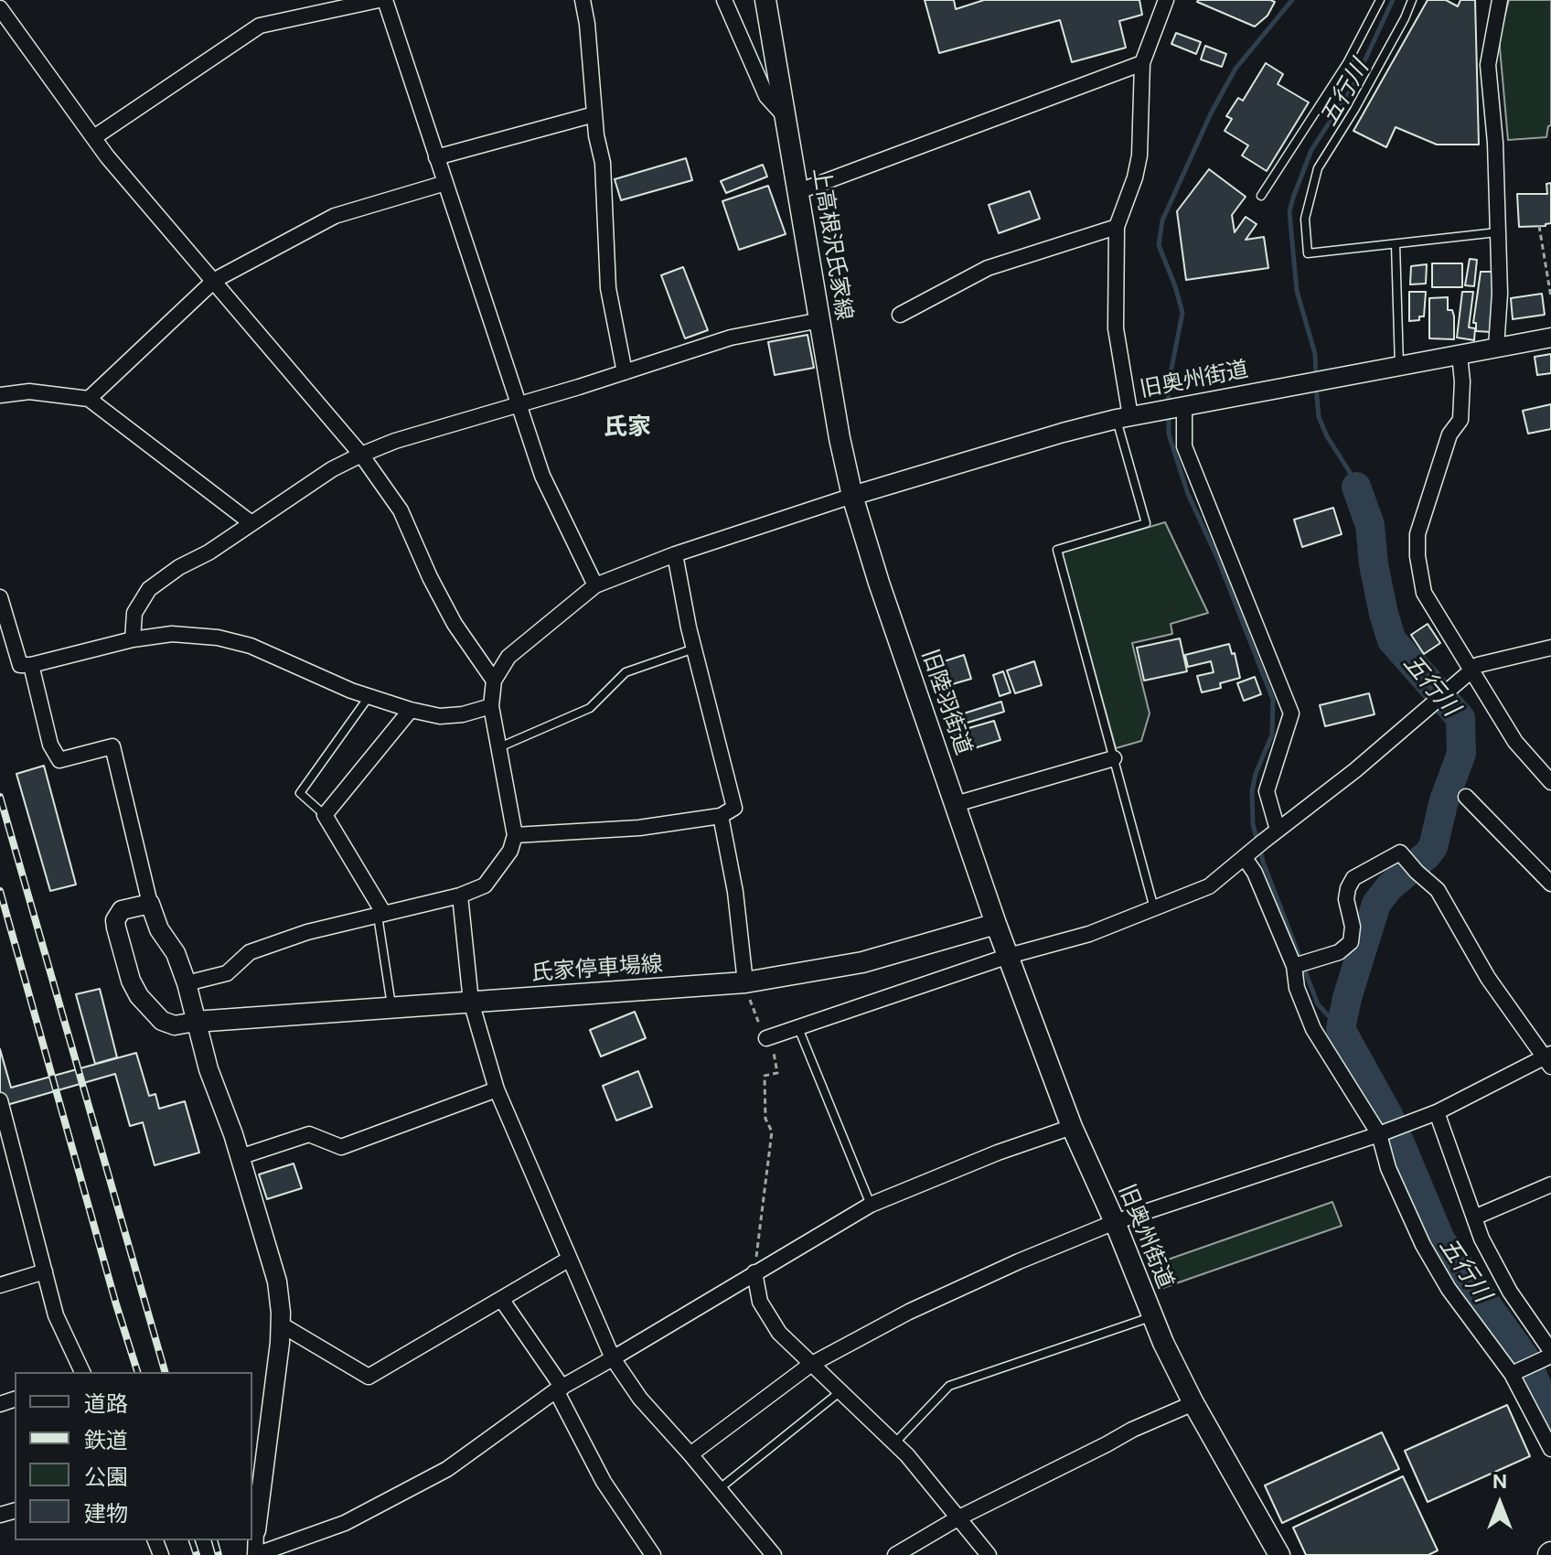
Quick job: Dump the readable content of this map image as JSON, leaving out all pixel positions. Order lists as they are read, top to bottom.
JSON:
{
  "streets": {
    "main road": [
      "上高根沢氏家線",
      "旧奥州街道",
      "旧陸羽街道",
      "氏家停車場線"
    ]
  },
  "crossings": [
    ["上高根沢氏家線", "旧奥州街道"],
    ["上高根沢氏家線", "旧陸羽街道"],
    ["旧奥州街道", "旧陸羽街道"],
    ["旧奥州街道", "氏家停車場線"],
    ["旧陸羽街道", "氏家停車場線"]
  ],
  "districts": ["氏家"],
  "water": ["五行川"],
  "legend": [
    "道路",
    "鉄道",
    "公園",
    "建物"
  ],
  "north": "top"
}
